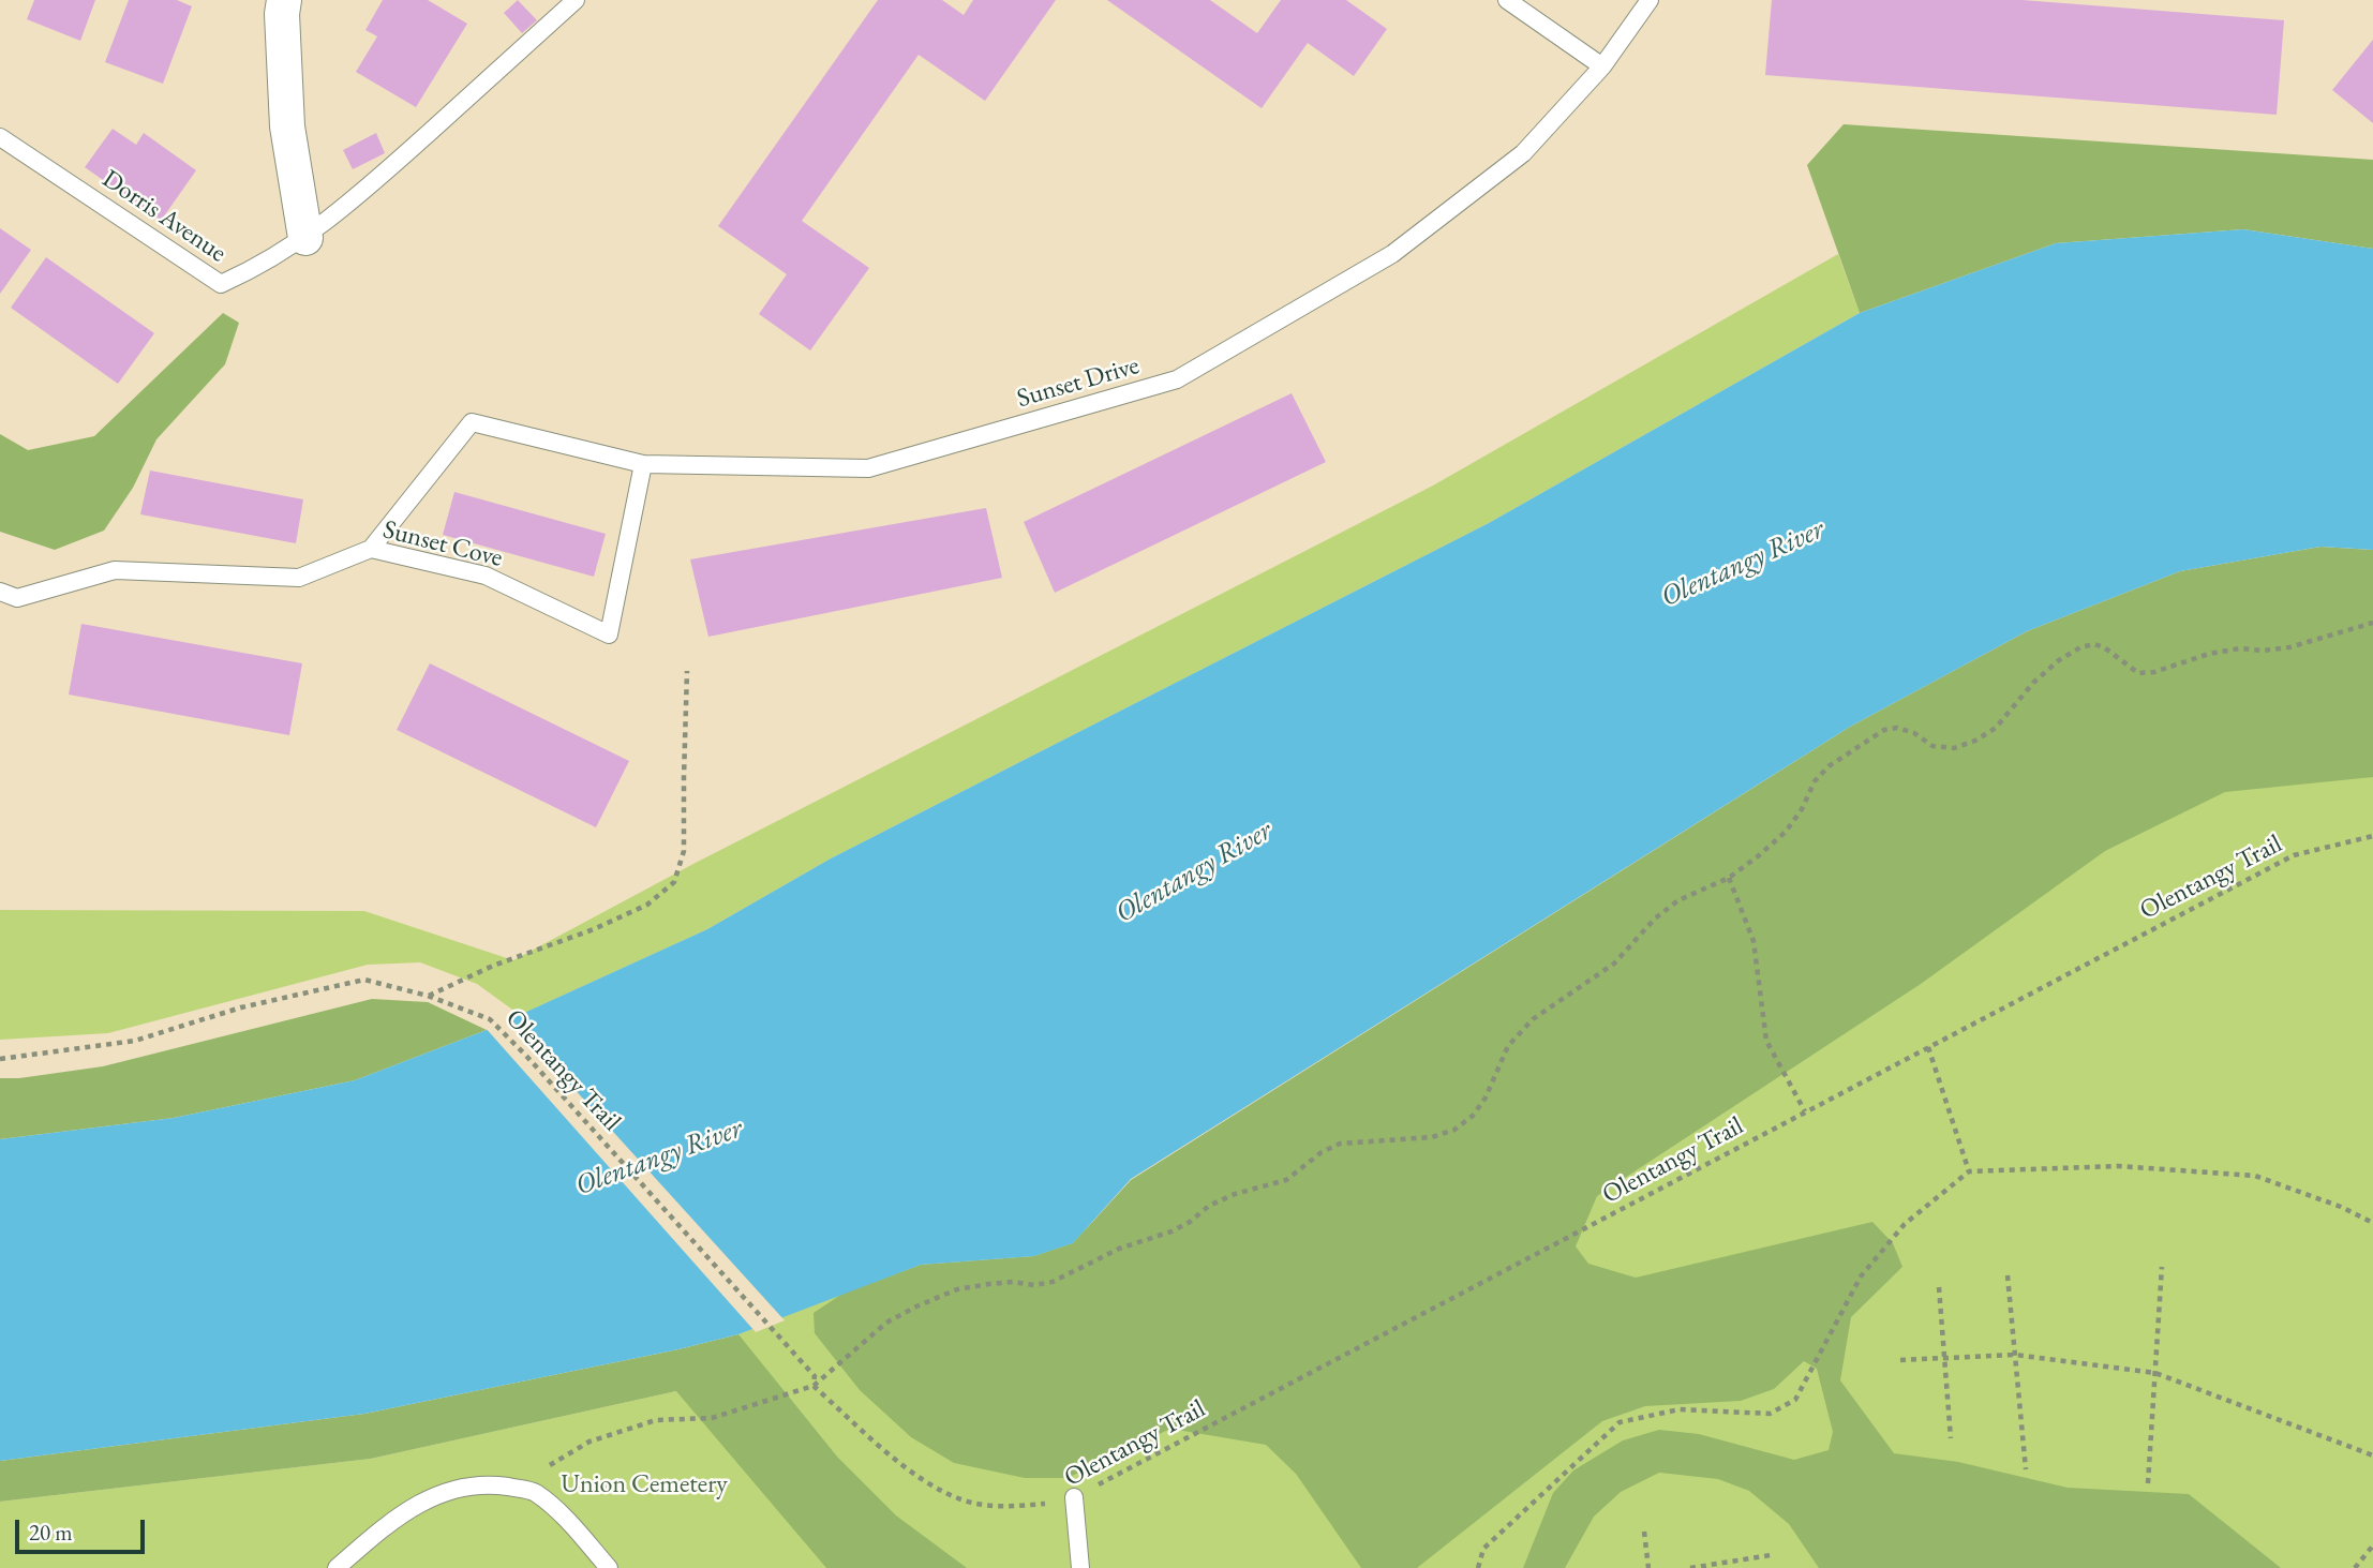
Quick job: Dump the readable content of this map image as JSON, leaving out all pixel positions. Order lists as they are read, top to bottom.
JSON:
{
  "streets": {
    "lane": ["Dorris Avenue", "Sunset Drive", "Sunset Cove"],
    "path": ["Olentangy Trail"]
  },
  "crossings": [
    ["Sunset Drive", "Sunset Cove"]
  ],
  "water": ["Olentangy River"],
  "parks": ["Union Cemetery"],
  "scale_bar": "20 m"
}
